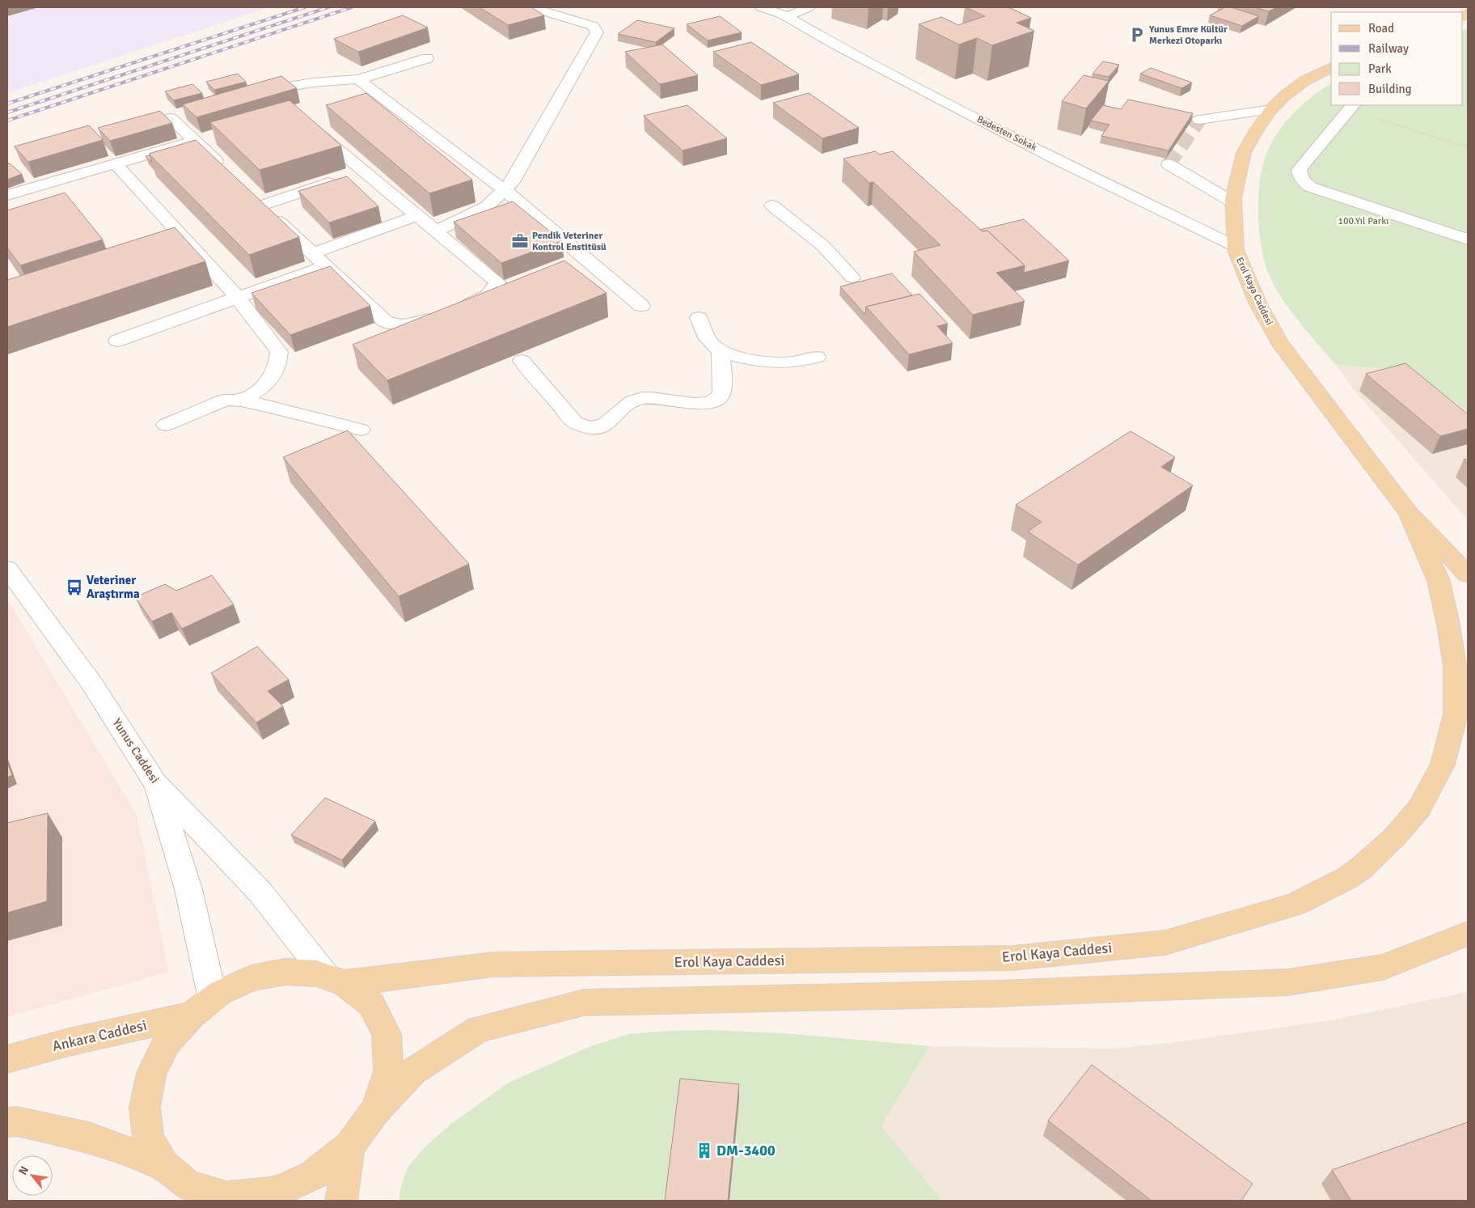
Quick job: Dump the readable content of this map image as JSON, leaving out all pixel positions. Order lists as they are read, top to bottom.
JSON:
{
  "streets": {
    "main road": ["Erol Kaya Caddesi", "Ankara Caddesi"],
    "street": ["Bedesten Sokak", "Yunus Caddesi"]
  },
  "crossings": [
    ["Bedesten Sokak", "Erol Kaya Caddesi"],
    ["Erol Kaya Caddesi", "Yunus Caddesi"]
  ],
  "parks": ["100.Yıl Parkı"],
  "places": {
    "parking": ["Yunus Emre Kültür Merkezi Otoparkı"],
    "office": ["Pendik Veteriner Kontrol Enstitüsü"],
    "bus stop": ["Veteriner Araştırma"],
    "building": ["DM-3400"]
  },
  "legend": [
    "Road",
    "Railway",
    "Park",
    "Building"
  ],
  "north": "top left"
}
